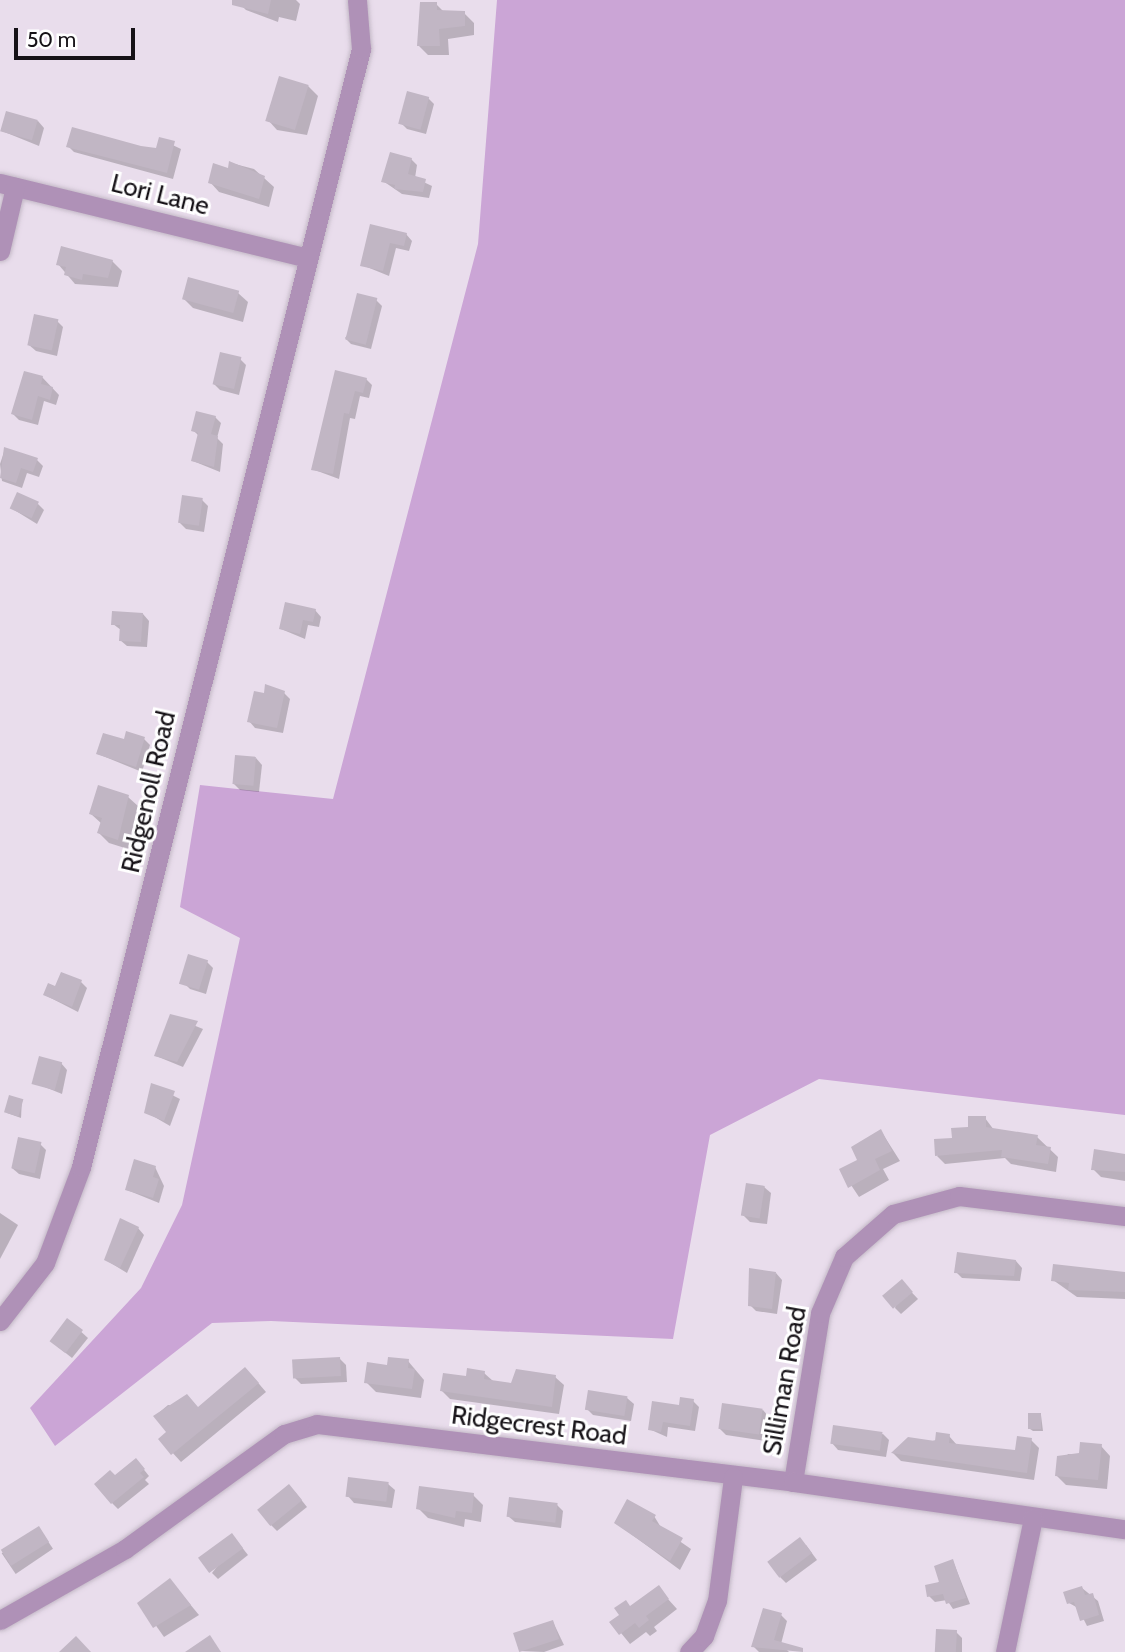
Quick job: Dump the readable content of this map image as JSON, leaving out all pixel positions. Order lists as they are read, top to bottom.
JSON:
{
  "streets": {
    "street": [
      "Lori Lane",
      "Ridgenoll Road",
      "Silliman Road",
      "Ridgecrest Road"
    ]
  },
  "crossings": [
    ["Lori Lane", "Ridgenoll Road"],
    ["Silliman Road", "Ridgecrest Road"]
  ],
  "scale_bar": "50 m"
}
